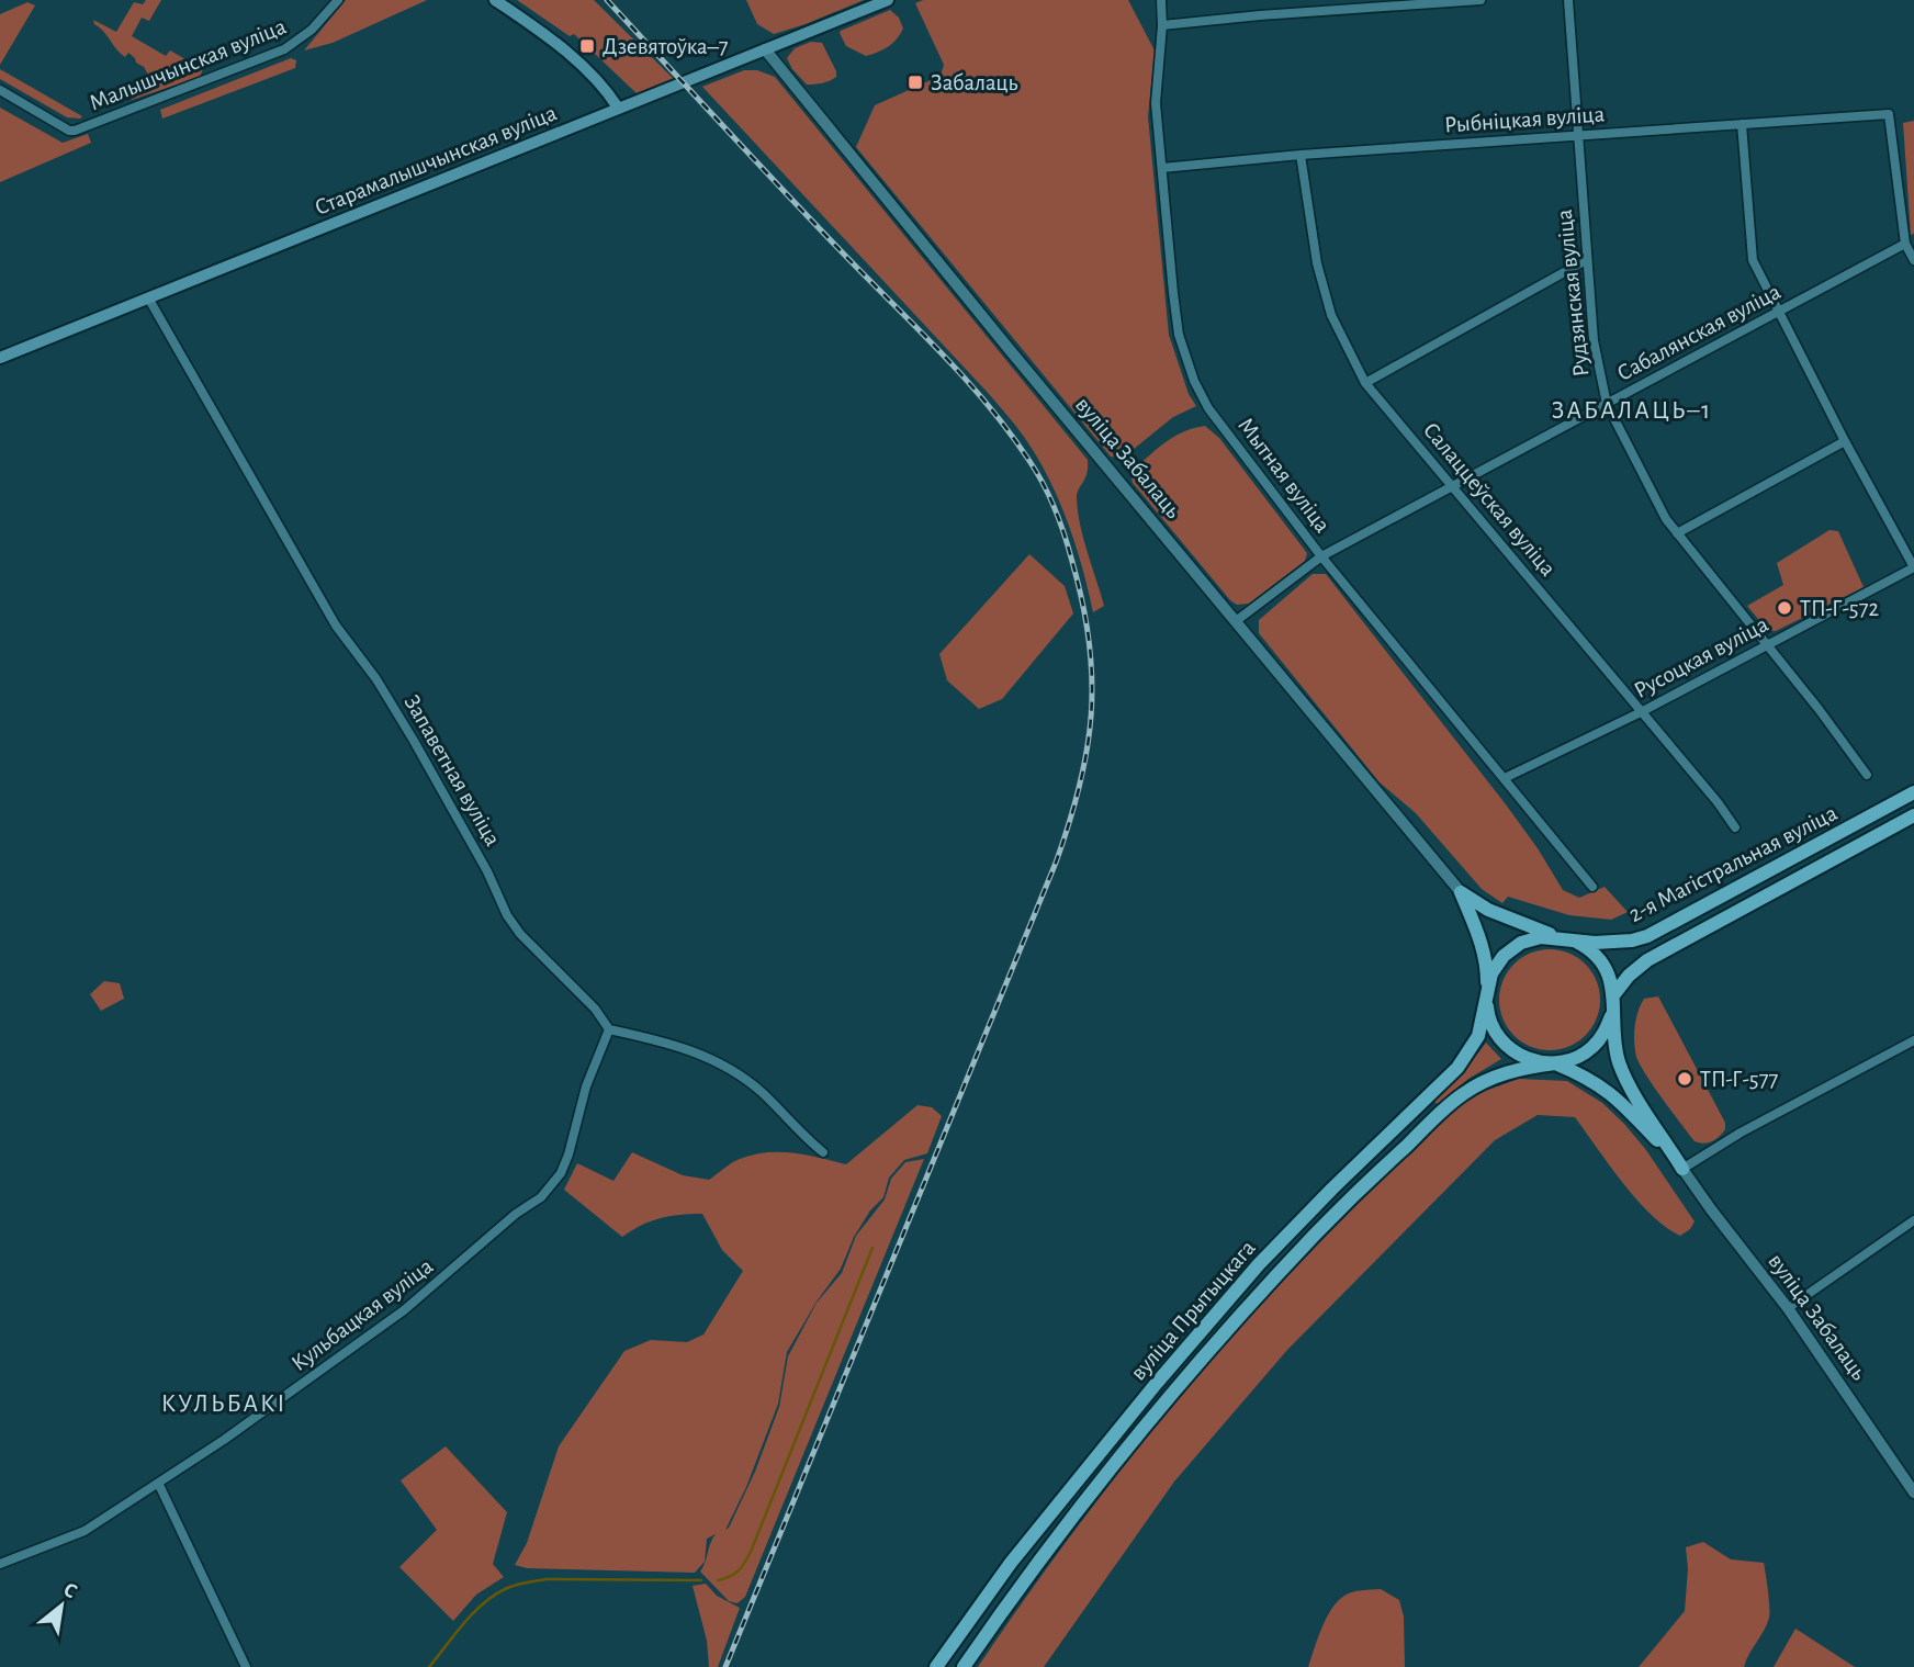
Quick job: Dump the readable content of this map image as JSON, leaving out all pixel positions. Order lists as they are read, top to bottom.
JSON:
{
  "streets": {
    "main road": ["Старамалышчынская вуліца", "2-я Магістральная вуліца", "вуліца Прытыцкага"],
    "street": [
      "Малышчынская вуліца",
      "Рыбніцкая вуліца",
      "Рудзянская вуліца",
      "Сабалянская вуліца",
      "вуліца Забалаць",
      "Мытная вуліца",
      "Салаццеўская вуліца",
      "Русоцкая вуліца",
      "Запаветная вуліца",
      "Кульбацкая вуліца"
    ]
  },
  "crossings": [
    ["Рыбніцкая вуліца", "Рудзянская вуліца"],
    ["Рыбніцкая вуліца", "Сабалянская вуліца"],
    ["Рыбніцкая вуліца", "Мытная вуліца"],
    ["Рыбніцкая вуліца", "Салаццеўская вуліца"],
    ["Старамалышчынская вуліца", "вуліца Забалаць"],
    ["Старамалышчынская вуліца", "Запаветная вуліца"],
    ["Рудзянская вуліца", "Сабалянская вуліца"],
    ["Рудзянская вуліца", "Русоцкая вуліца"],
    ["Сабалянская вуліца", "вуліца Забалаць"],
    ["Сабалянская вуліца", "Мытная вуліца"],
    ["Сабалянская вуліца", "Салаццеўская вуліца"],
    ["Мытная вуліца", "Русоцкая вуліца"],
    ["Салаццеўская вуліца", "Русоцкая вуліца"],
    ["Запаветная вуліца", "Кульбацкая вуліца"],
    ["2-я Магістральная вуліца", "вуліца Прытыцкага"]
  ],
  "districts": ["ЗАБАЛАЦЬ–1", "КУЛЬБАКІ"],
  "places": {
    "transit": ["Дзевятоўка–7", "Забалаць"],
    "other": ["ТП-Г-572", "ТП-Г-577"]
  },
  "north": "top right"
}
